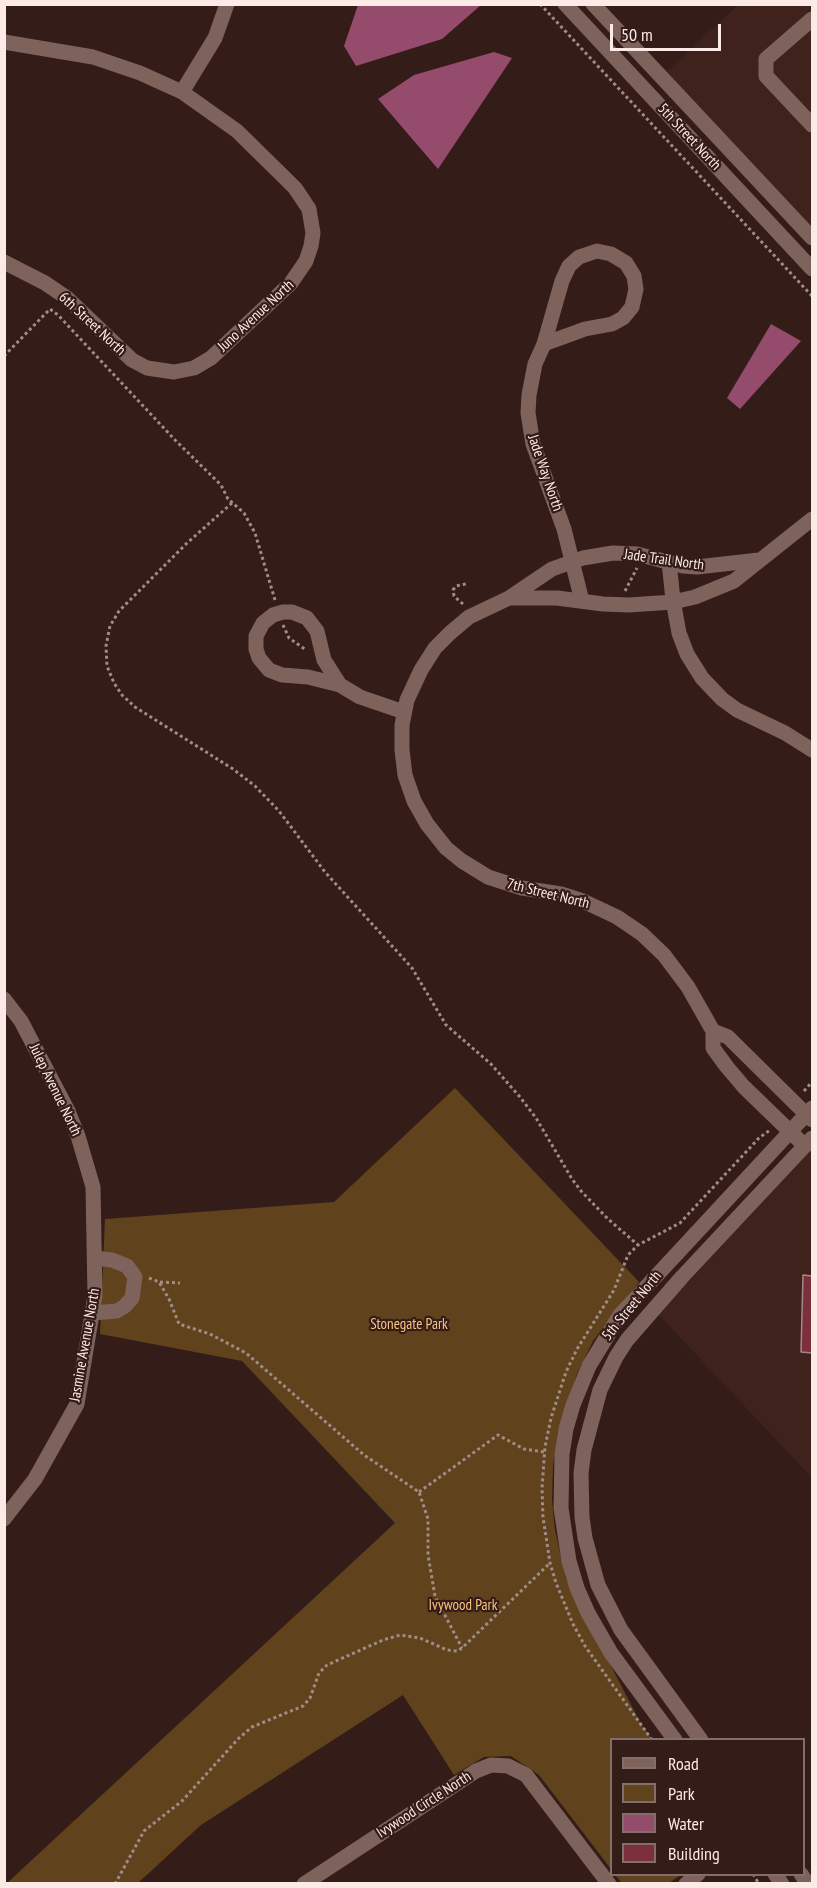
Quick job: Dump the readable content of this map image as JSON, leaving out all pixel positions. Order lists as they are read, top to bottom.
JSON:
{
  "streets": {
    "street": [
      "5th Street North",
      "Juno Avenue North",
      "6th Street North",
      "Jade Way North",
      "Jade Trail North",
      "7th Street North",
      "Julep Avenue North",
      "Jasmine Avenue North",
      "Ivywood Circle North"
    ]
  },
  "crossings": [
    ["5th Street North", "7th Street North"],
    ["Juno Avenue North", "6th Street North"],
    ["Jade Way North", "Jade Trail North"],
    ["Jade Trail North", "7th Street North"],
    ["Julep Avenue North", "Jasmine Avenue North"]
  ],
  "parks": ["Stonegate Park", "Ivywood Park"],
  "legend": [
    "Road",
    "Park",
    "Water",
    "Building"
  ],
  "scale_bar": "50 m"
}
